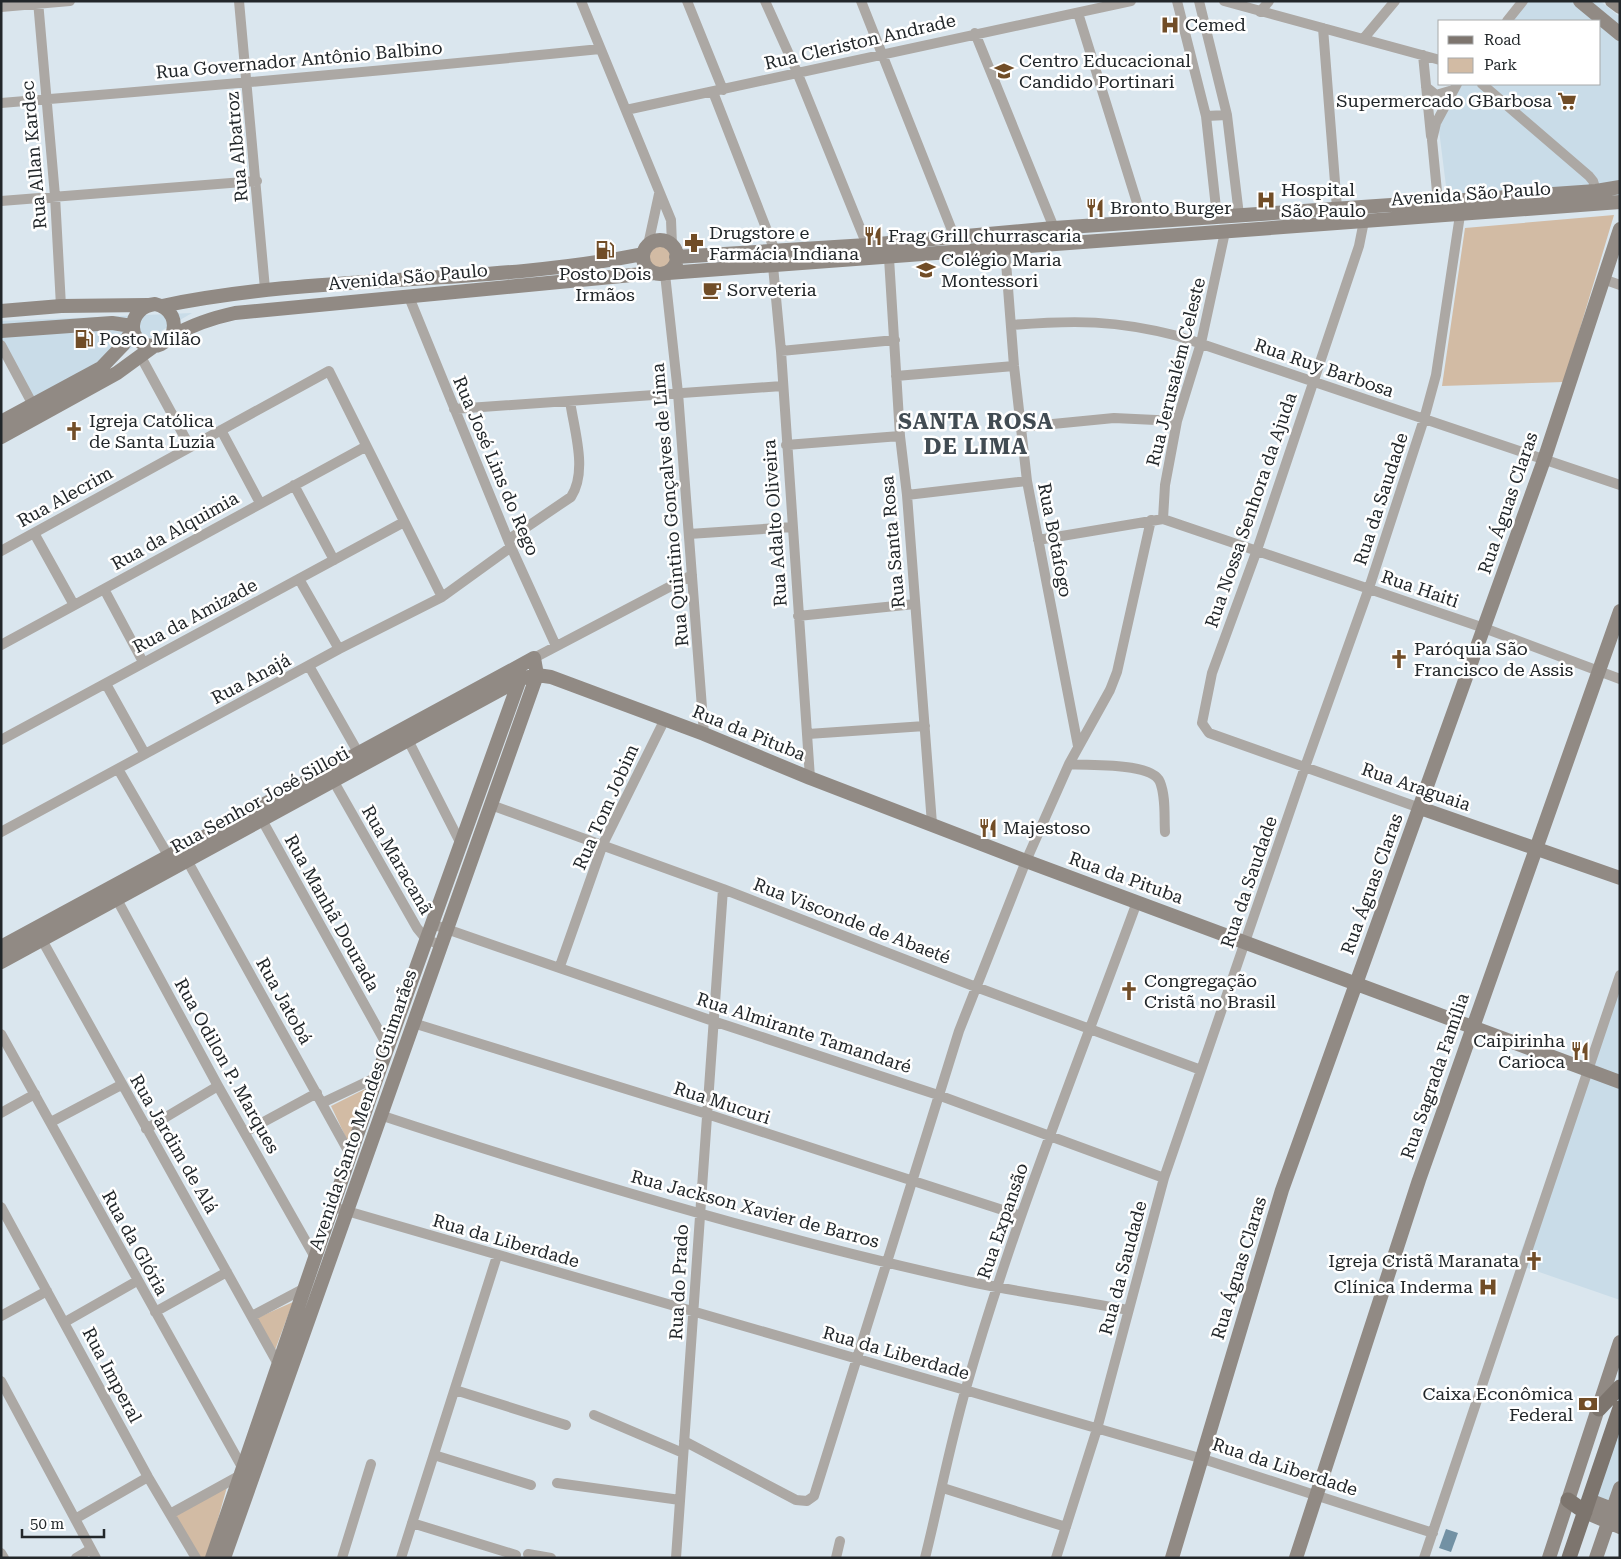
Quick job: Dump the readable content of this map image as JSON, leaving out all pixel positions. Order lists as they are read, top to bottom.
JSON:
{
  "streets": {
    "street": [
      "Rua Cleriston Andrade",
      "Rua Governador Antônio Balbino",
      "Rua Albatroz",
      "Rua Allan Kardec",
      "Avenida São Paulo",
      "Rua Ruy Barbosa",
      "Rua Jerusalém Celeste",
      "Rua José Lins do Rego",
      "Rua Alecrim",
      "Rua da Saudade",
      "Rua Águas Claras",
      "Rua Quintino Gonçalves de Lima",
      "Rua Nossa Senhora da Ajuda",
      "Rua Adalto Oliveira",
      "Rua da Alquimia",
      "Rua Botafogo",
      "Rua Santa Rosa",
      "Rua Haiti",
      "Rua da Amizade",
      "Rua Anajá",
      "Rua da Pituba",
      "Rua Araguaia",
      "Rua Senhor José Silloti",
      "Rua Tom Jobim",
      "Rua Maracanã",
      "Rua Manhã Dourada",
      "Rua Visconde de Abaeté",
      "Rua Jatobá",
      "Rua Almirante Tamandaré",
      "Rua Odilon P. Marques",
      "Rua Sagrada Família",
      "Rua Mucuri",
      "Avenida Santo Mendes Guimarães",
      "Rua Jardim de Alá",
      "Rua Jackson Xavier de Barros",
      "Rua Expansão",
      "Rua da Liberdade",
      "Rua da Glória",
      "Rua do Prado",
      "Rua Imperal"
    ]
  },
  "crossings": [
    ["Rua Governador Antônio Balbino", "Rua Albatroz"],
    ["Rua Governador Antônio Balbino", "Rua Allan Kardec"],
    ["Rua Albatroz", "Avenida São Paulo"],
    ["Rua Allan Kardec", "Avenida São Paulo"],
    ["Avenida São Paulo", "Rua Jerusalém Celeste"],
    ["Avenida São Paulo", "Rua José Lins do Rego"],
    ["Avenida São Paulo", "Rua da Saudade"],
    ["Avenida São Paulo", "Rua Quintino Gonçalves de Lima"],
    ["Avenida São Paulo", "Rua Nossa Senhora da Ajuda"],
    ["Avenida São Paulo", "Rua Adalto Oliveira"],
    ["Avenida São Paulo", "Rua Botafogo"],
    ["Avenida São Paulo", "Rua Santa Rosa"],
    ["Rua Ruy Barbosa", "Rua Jerusalém Celeste"],
    ["Rua Ruy Barbosa", "Rua da Saudade"],
    ["Rua Ruy Barbosa", "Rua Águas Claras"],
    ["Rua Ruy Barbosa", "Rua Nossa Senhora da Ajuda"],
    ["Rua Ruy Barbosa", "Rua Botafogo"],
    ["Rua Jerusalém Celeste", "Rua Haiti"],
    ["Rua José Lins do Rego", "Rua Anajá"],
    ["Rua Alecrim", "Rua da Alquimia"],
    ["Rua da Saudade", "Rua Haiti"],
    ["Rua da Saudade", "Rua da Pituba"],
    ["Rua da Saudade", "Rua Araguaia"],
    ["Rua da Saudade", "Rua Visconde de Abaeté"],
    ["Rua da Saudade", "Rua Almirante Tamandaré"],
    ["Rua da Saudade", "Rua Jackson Xavier de Barros"],
    ["Rua da Saudade", "Rua da Liberdade"],
    ["Rua Águas Claras", "Rua Haiti"],
    ["Rua Águas Claras", "Rua da Pituba"],
    ["Rua Águas Claras", "Rua Araguaia"],
    ["Rua Águas Claras", "Rua da Liberdade"],
    ["Rua Quintino Gonçalves de Lima", "Rua da Pituba"],
    ["Rua Nossa Senhora da Ajuda", "Rua Haiti"],
    ["Rua Nossa Senhora da Ajuda", "Rua Araguaia"],
    ["Rua Adalto Oliveira", "Rua da Pituba"],
    ["Rua Botafogo", "Rua Haiti"],
    ["Rua Santa Rosa", "Rua da Pituba"],
    ["Rua Haiti", "Rua Sagrada Família"],
    ["Rua da Pituba", "Rua Senhor José Silloti"],
    ["Rua da Pituba", "Rua Tom Jobim"],
    ["Rua da Pituba", "Rua Sagrada Família"],
    ["Rua da Pituba", "Avenida Santo Mendes Guimarães"],
    ["Rua da Pituba", "Rua Expansão"],
    ["Rua Araguaia", "Rua Sagrada Família"],
    ["Rua Senhor José Silloti", "Rua Maracanã"],
    ["Rua Senhor José Silloti", "Rua Manhã Dourada"],
    ["Rua Senhor José Silloti", "Rua Jatobá"],
    ["Rua Senhor José Silloti", "Rua Odilon P. Marques"],
    ["Rua Senhor José Silloti", "Avenida Santo Mendes Guimarães"],
    ["Rua Senhor José Silloti", "Rua Jardim de Alá"],
    ["Rua Tom Jobim", "Rua Visconde de Abaeté"],
    ["Rua Tom Jobim", "Rua Almirante Tamandaré"],
    ["Rua Maracanã", "Avenida Santo Mendes Guimarães"],
    ["Rua Manhã Dourada", "Avenida Santo Mendes Guimarães"],
    ["Rua Visconde de Abaeté", "Avenida Santo Mendes Guimarães"],
    ["Rua Visconde de Abaeté", "Rua Expansão"],
    ["Rua Visconde de Abaeté", "Rua do Prado"],
    ["Rua Jatobá", "Avenida Santo Mendes Guimarães"],
    ["Rua Almirante Tamandaré", "Avenida Santo Mendes Guimarães"],
    ["Rua Almirante Tamandaré", "Rua Expansão"],
    ["Rua Almirante Tamandaré", "Rua do Prado"],
    ["Rua Odilon P. Marques", "Avenida Santo Mendes Guimarães"],
    ["Rua Sagrada Família", "Rua da Liberdade"],
    ["Rua Mucuri", "Avenida Santo Mendes Guimarães"],
    ["Rua Mucuri", "Rua Expansão"],
    ["Rua Mucuri", "Rua do Prado"],
    ["Avenida Santo Mendes Guimarães", "Rua Jardim de Alá"],
    ["Avenida Santo Mendes Guimarães", "Rua Jackson Xavier de Barros"],
    ["Avenida Santo Mendes Guimarães", "Rua da Liberdade"],
    ["Avenida Santo Mendes Guimarães", "Rua da Glória"],
    ["Rua Jackson Xavier de Barros", "Rua Expansão"],
    ["Rua Jackson Xavier de Barros", "Rua do Prado"],
    ["Rua Expansão", "Rua da Liberdade"],
    ["Rua da Liberdade", "Rua do Prado"]
  ],
  "districts": ["SANTA ROSA DE LIMA"],
  "places": {
    "hospital": ["Cemed", "Hospital São Paulo", "Clínica Inderma"],
    "school or university": ["Centro Educacional Candido Portinari", "Colégio Maria Montessori"],
    "supermarket": ["Supermercado GBarbosa"],
    "restaurant": [
      "Bronto Burger",
      "Frag Grill churrascaria",
      "Majestoso",
      "Caipirinha Carioca"
    ],
    "pharmacy": ["Drugstore e Farmácia Indiana"],
    "fuel station": ["Posto Dois Irmãos", "Posto Milão"],
    "cafe": ["Sorveteria"],
    "church": [
      "Igreja Católica de Santa Luzia",
      "Paróquia São Francisco de Assis",
      "Congregação Cristã no Brasil",
      "Igreja Cristã Maranata"
    ],
    "bank": ["Caixa Econômica Federal"]
  },
  "legend": ["Road", "Park"],
  "scale_bar": "50 m"
}
